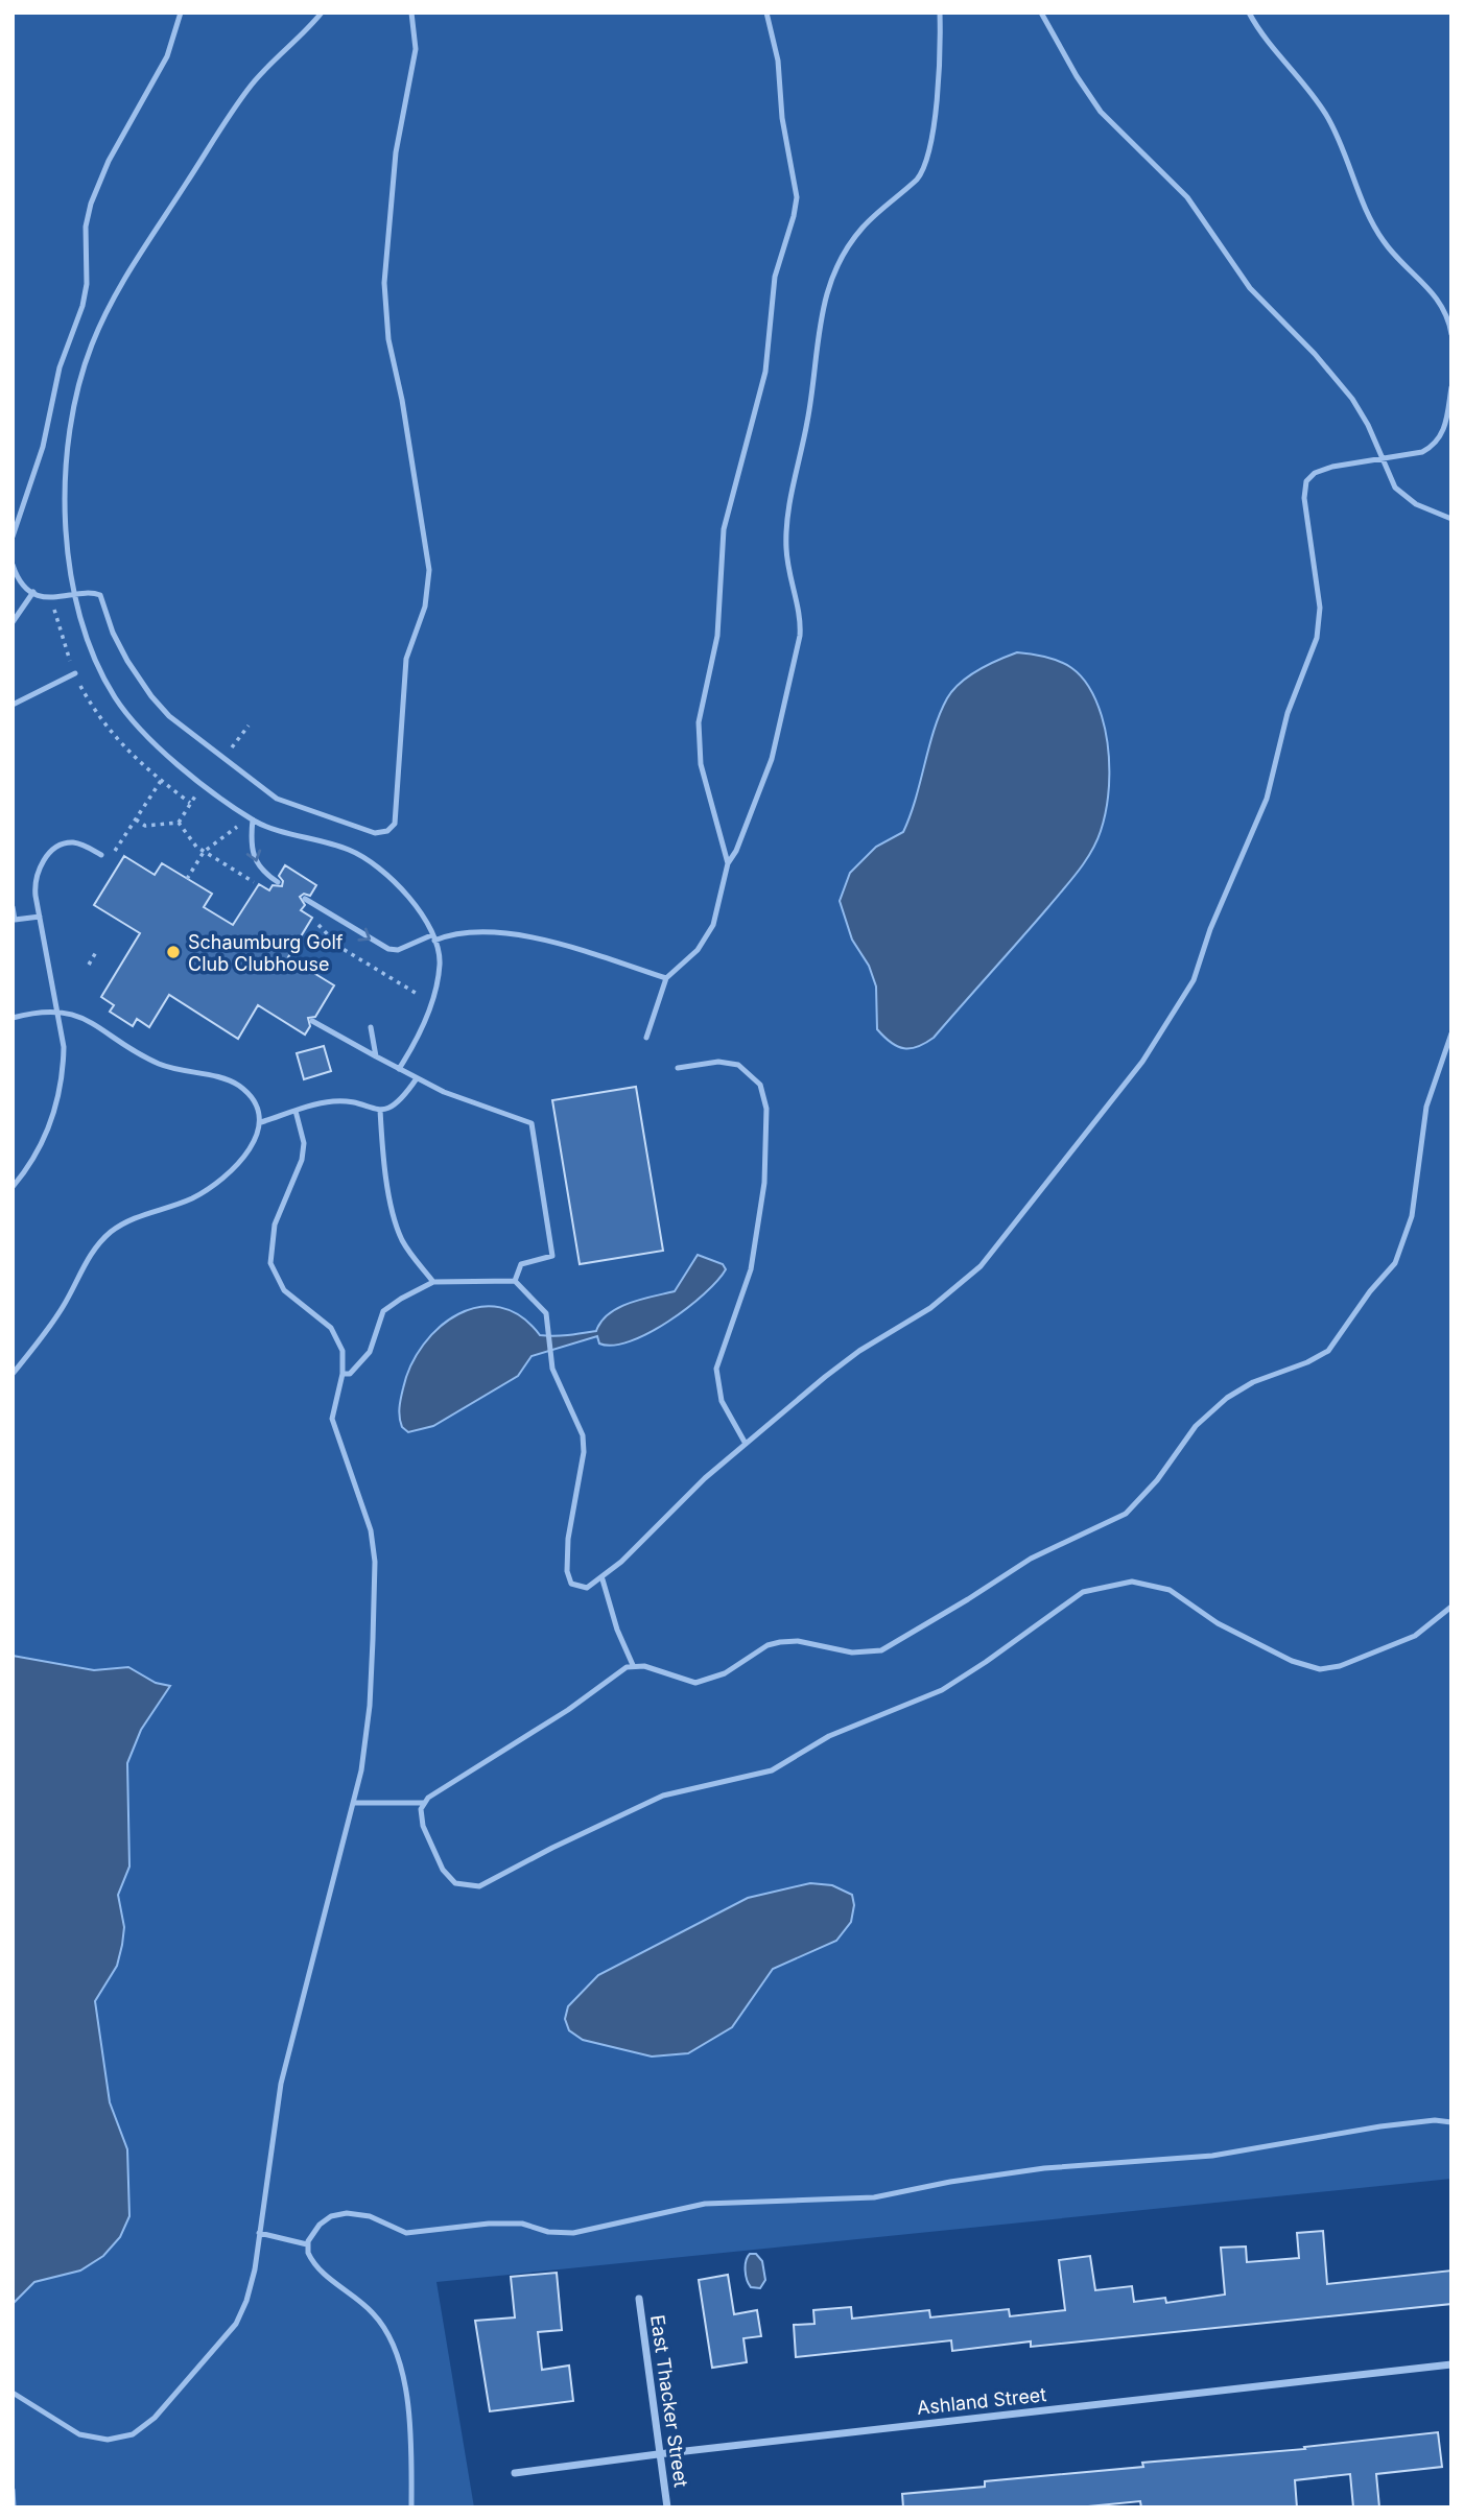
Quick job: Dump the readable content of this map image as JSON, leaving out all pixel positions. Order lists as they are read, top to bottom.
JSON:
{
  "streets": {
    "street": ["East Thacker Street", "Ashland Street"]
  },
  "crossings": [
    ["East Thacker Street", "Ashland Street"]
  ],
  "places": ["Schaumburg Golf Club Clubhouse"]
}
